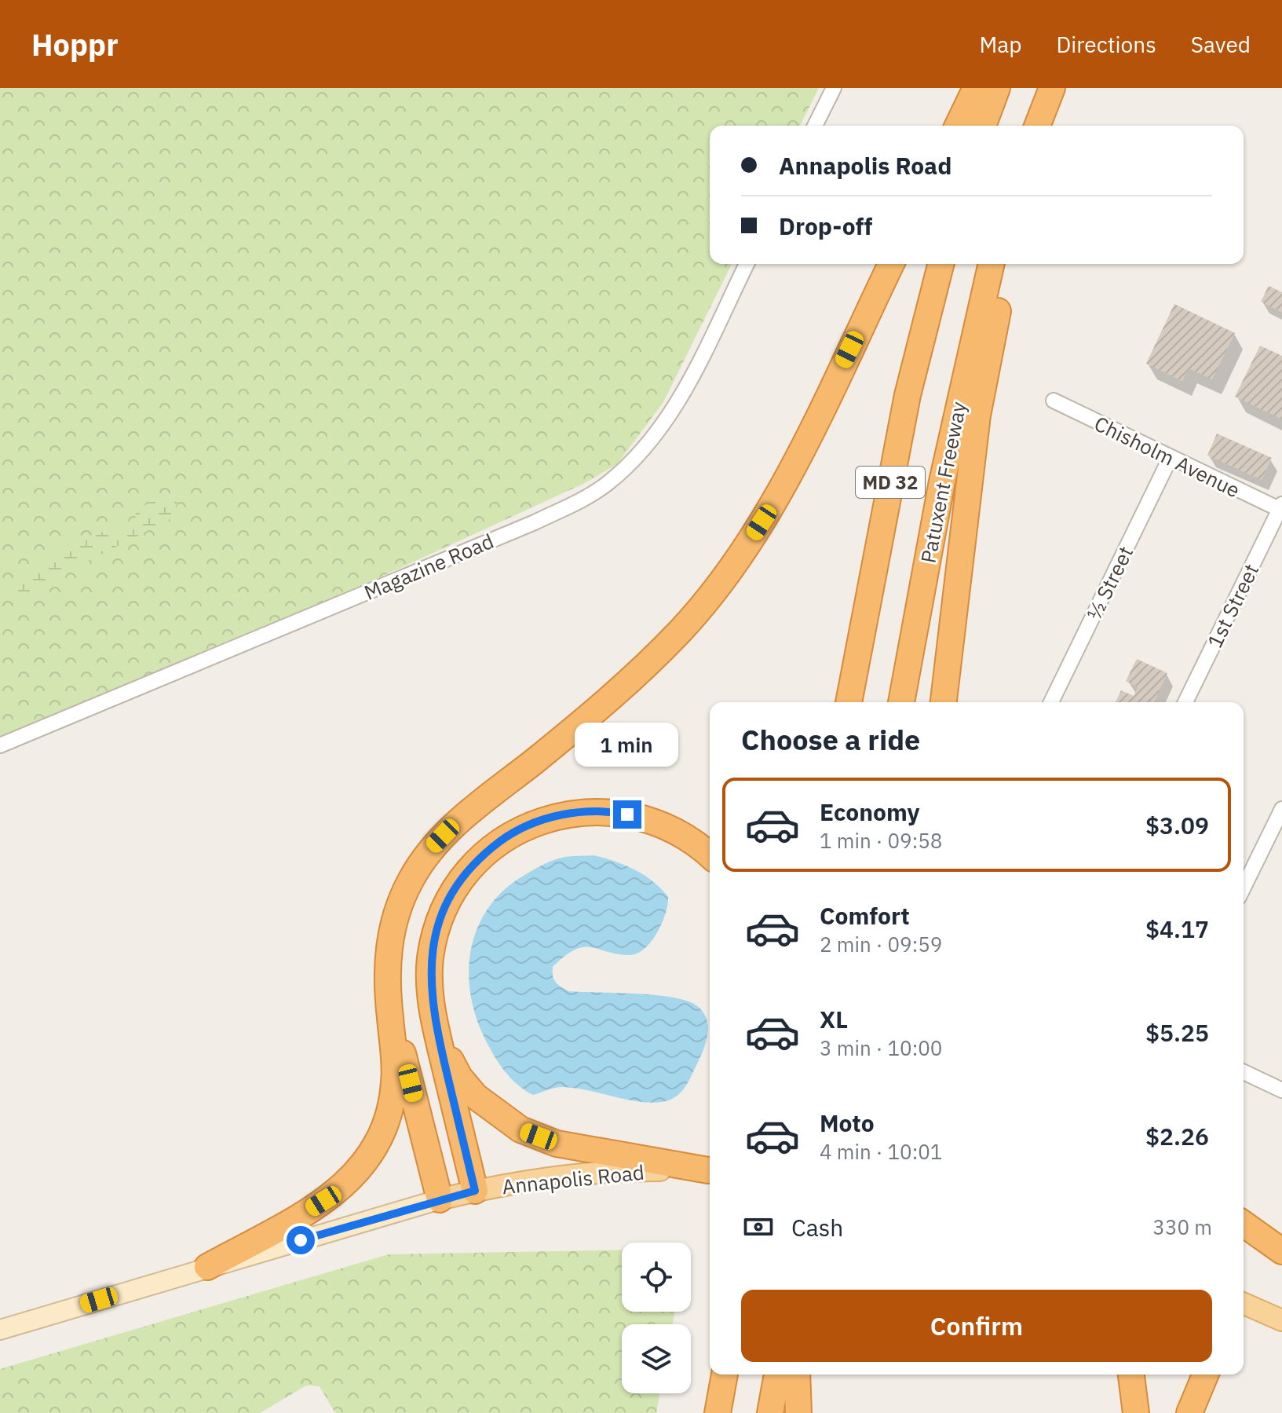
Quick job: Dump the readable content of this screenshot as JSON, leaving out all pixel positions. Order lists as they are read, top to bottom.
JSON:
{
  "streets": {
    "highway": ["MD 32", "Patuxent Freeway"],
    "main road": ["Annapolis Road"],
    "street": [
      "Chisholm Avenue",
      "Magazine Road",
      "½ Street",
      "1st Street"
    ]
  },
  "crossings": [
    ["Chisholm Avenue", "½ Street"],
    ["Chisholm Avenue", "1st Street"]
  ],
  "page": {
    "header": "Hoppr",
    "nav": ["Map", "Directions", "Saved"],
    "banner": ["Annapolis Road", "Drop-off"],
    "heading": "Choose a ride",
    "bubble": "1 min",
    "list": [
      {
        "name": "Economy",
        "note": "1 min · 09:58",
        "value": "$3.09"
      },
      {
        "name": "Comfort",
        "note": "2 min · 09:59",
        "value": "$4.17"
      },
      {
        "name": "XL",
        "note": "3 min · 10:00",
        "value": "$5.25"
      },
      {
        "name": "Moto",
        "note": "4 min · 10:01",
        "value": "$2.26"
      }
    ],
    "pay": ["Cash", "330 m"],
    "buttons": "Confirm"
  }
}
